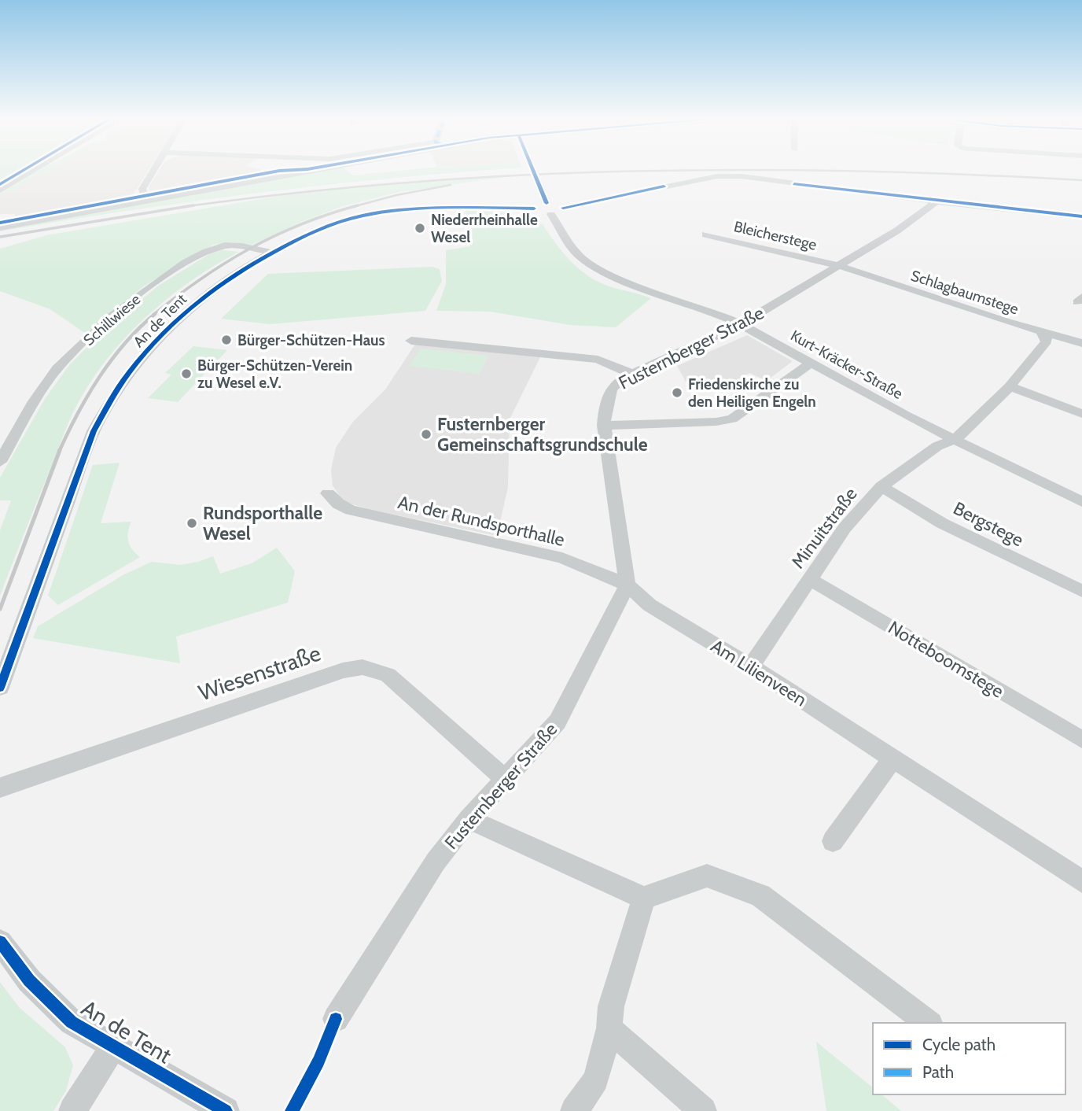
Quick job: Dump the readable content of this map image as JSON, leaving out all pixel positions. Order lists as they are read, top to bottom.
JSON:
{
  "streets": {
    "street": [
      "Bleicherstege",
      "Schlagbaumstege",
      "Schillwiese",
      "An de Tent",
      "Fusternberger Straße",
      "Kurt-Kräcker-Straße",
      "An der Rundsporthalle",
      "Bergstege",
      "Minuitstraße",
      "Notteboomstege",
      "Wiesenstraße",
      "Am Lilienveen"
    ]
  },
  "crossings": [
    ["Bleicherstege", "Schlagbaumstege"],
    ["Bleicherstege", "Fusternberger Straße"],
    ["Schlagbaumstege", "Fusternberger Straße"],
    ["Schlagbaumstege", "Minuitstraße"],
    ["Schillwiese", "An de Tent"],
    ["Fusternberger Straße", "Kurt-Kräcker-Straße"],
    ["Fusternberger Straße", "An der Rundsporthalle"],
    ["Fusternberger Straße", "Wiesenstraße"],
    ["Fusternberger Straße", "Am Lilienveen"],
    ["Kurt-Kräcker-Straße", "Minuitstraße"],
    ["An der Rundsporthalle", "Am Lilienveen"],
    ["Bergstege", "Minuitstraße"],
    ["Minuitstraße", "Notteboomstege"],
    ["Minuitstraße", "Am Lilienveen"]
  ],
  "places": [
    "Niederrheinhalle Wesel",
    "Bürger-Schützen-Haus",
    "Bürger-Schützen-Verein zu Wesel e.V.",
    "Friedenskirche zu den Heiligen Engeln",
    "Fusternberger Gemeinschaftsgrundschule",
    "Rundsporthalle Wesel"
  ],
  "legend": ["Cycle path", "Path"]
}
